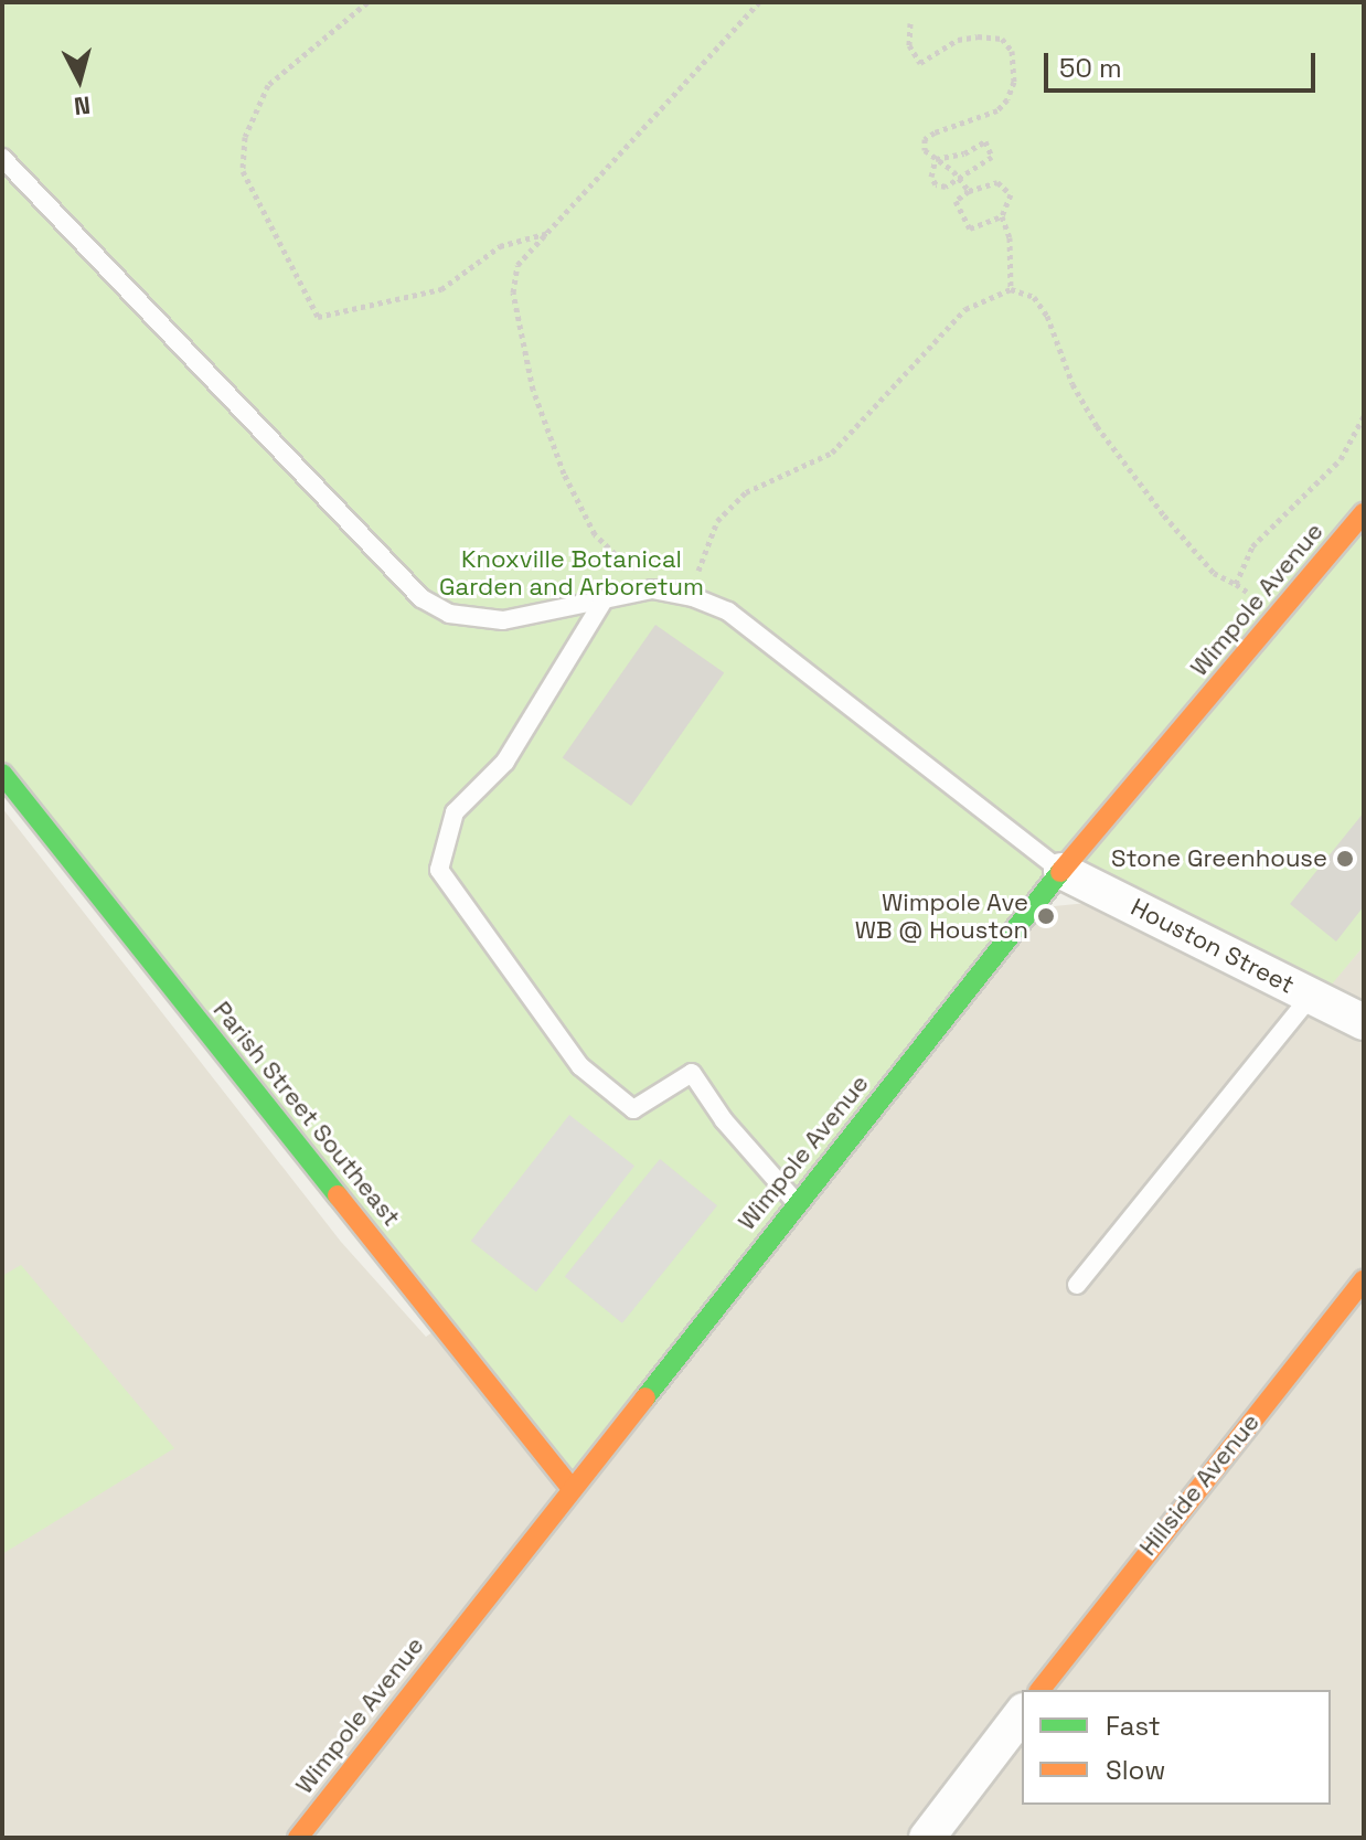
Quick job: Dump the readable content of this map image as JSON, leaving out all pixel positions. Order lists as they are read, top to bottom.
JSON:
{
  "streets": {
    "street": [
      "Wimpole Avenue",
      "Houston Street",
      "Parish Street Southeast",
      "Hillside Avenue"
    ]
  },
  "crossings": [
    ["Wimpole Avenue", "Houston Street"],
    ["Wimpole Avenue", "Parish Street Southeast"]
  ],
  "parks": ["Knoxville Botanical Garden and Arboretum"],
  "places": ["Stone Greenhouse", "Wimpole Ave WB @ Houston"],
  "legend": ["Fast", "Slow"],
  "scale_bar": "50 m",
  "north": "bottom"
}
